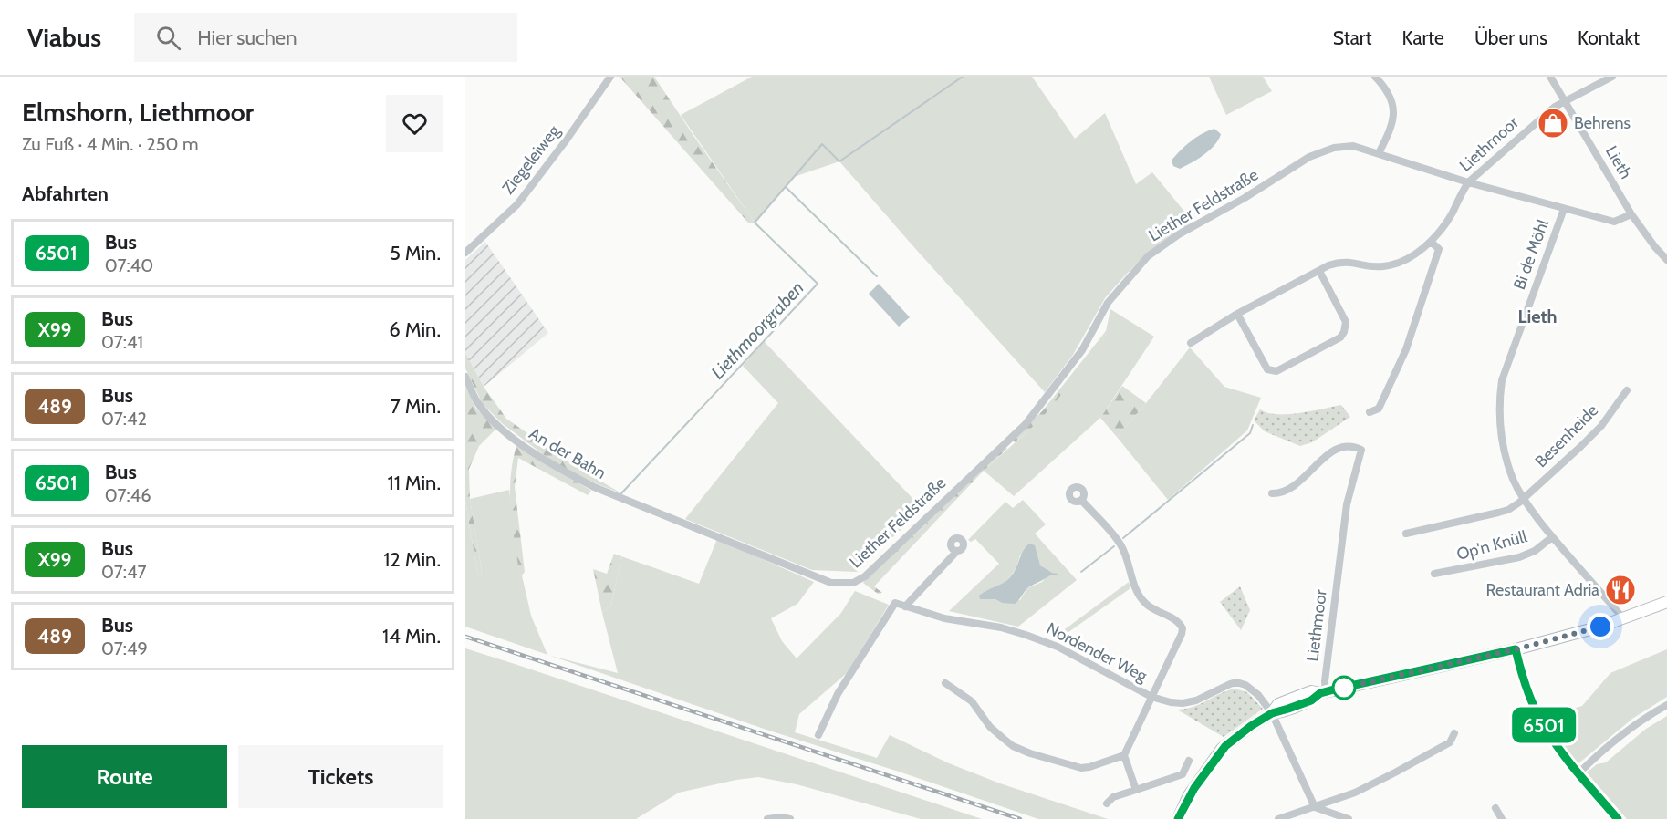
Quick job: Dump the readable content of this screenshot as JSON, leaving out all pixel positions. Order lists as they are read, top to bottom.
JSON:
{
  "streets": {
    "street": [
      "Liethmoor",
      "Ziegeleiweg",
      "Lieth",
      "Liether Feldstraße",
      "Bi de Möhl",
      "Besenheide",
      "An der Bahn",
      "Op'n Knüll",
      "Nordender Weg"
    ]
  },
  "crossings": [
    ["Liethmoor", "Lieth"],
    ["Liethmoor", "Liether Feldstraße"],
    ["Lieth", "Liether Feldstraße"],
    ["Liether Feldstraße", "Bi de Möhl"],
    ["Liether Feldstraße", "An der Bahn"],
    ["Bi de Möhl", "Besenheide"],
    ["Bi de Möhl", "Op'n Knüll"]
  ],
  "districts": ["Lieth"],
  "water": ["Liethmoorgraben"],
  "places": {
    "shop": ["Behrens"],
    "restaurant": ["Restaurant Adria"]
  },
  "lines": ["bus line 6501"],
  "page": {
    "header": "Viabus",
    "search": "Hier suchen",
    "nav": [
      "Start",
      "Karte",
      "Über uns",
      "Kontakt"
    ],
    "heading": [
      ["Elmshorn, Liethmoor", "Zu Fuß · 4 Min. · 250 m"],
      "Abfahrten"
    ],
    "on_map": "6501",
    "list": [
      {
        "mark": "6501",
        "name": "Bus",
        "note": "07:40",
        "value": "5 Min."
      },
      {
        "mark": "X99",
        "name": "Bus",
        "note": "07:41",
        "value": "6 Min."
      },
      {
        "mark": "489",
        "name": "Bus",
        "note": "07:42",
        "value": "7 Min."
      },
      {
        "mark": "6501",
        "name": "Bus",
        "note": "07:46",
        "value": "11 Min."
      },
      {
        "mark": "X99",
        "name": "Bus",
        "note": "07:47",
        "value": "12 Min."
      },
      {
        "mark": "489",
        "name": "Bus",
        "note": "07:49",
        "value": "14 Min."
      }
    ],
    "buttons": ["Route", "Tickets"]
  }
}
